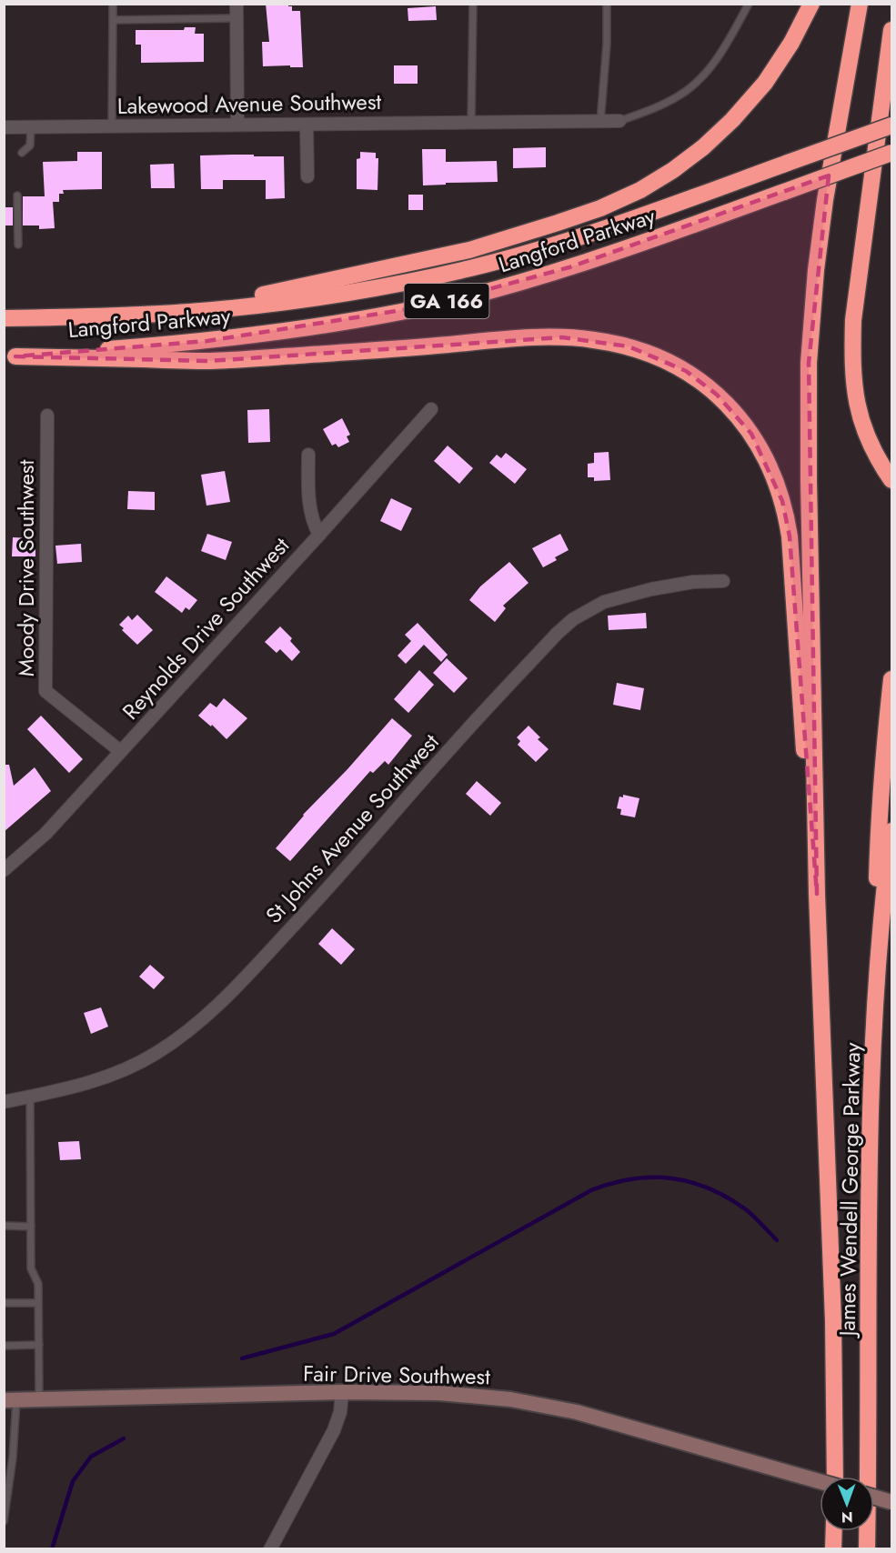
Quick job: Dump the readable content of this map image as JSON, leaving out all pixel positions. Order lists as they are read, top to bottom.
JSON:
{
  "streets": {
    "highway": ["Langford Parkway", "GA 166", "James Wendell George Parkway"],
    "main road": ["Fair Drive Southwest"],
    "street": [
      "Lakewood Avenue Southwest",
      "Moody Drive Southwest",
      "Reynolds Drive Southwest",
      "St Johns Avenue Southwest"
    ]
  },
  "crossings": [
    ["Moody Drive Southwest", "Reynolds Drive Southwest"]
  ],
  "north": "bottom"
}
